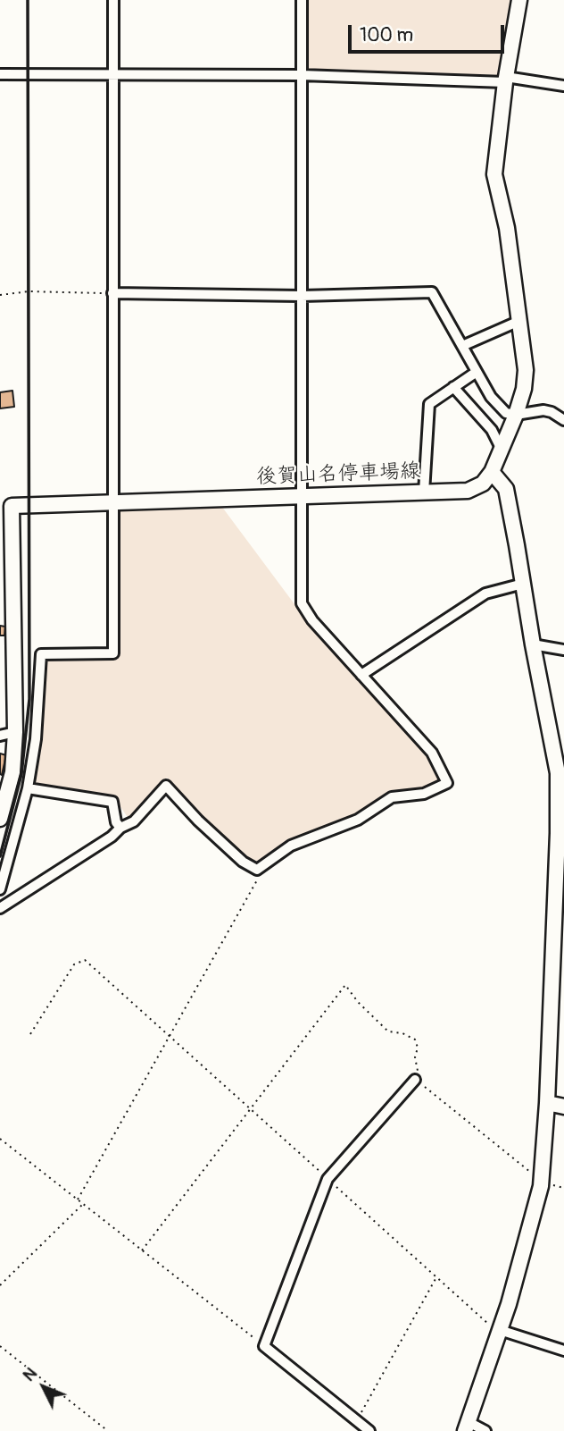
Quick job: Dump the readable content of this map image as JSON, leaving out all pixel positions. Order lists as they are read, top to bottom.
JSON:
{
  "streets": {
    "main road": ["後賀山名停車場線"]
  },
  "scale_bar": "100 m",
  "north": "top left"
}
